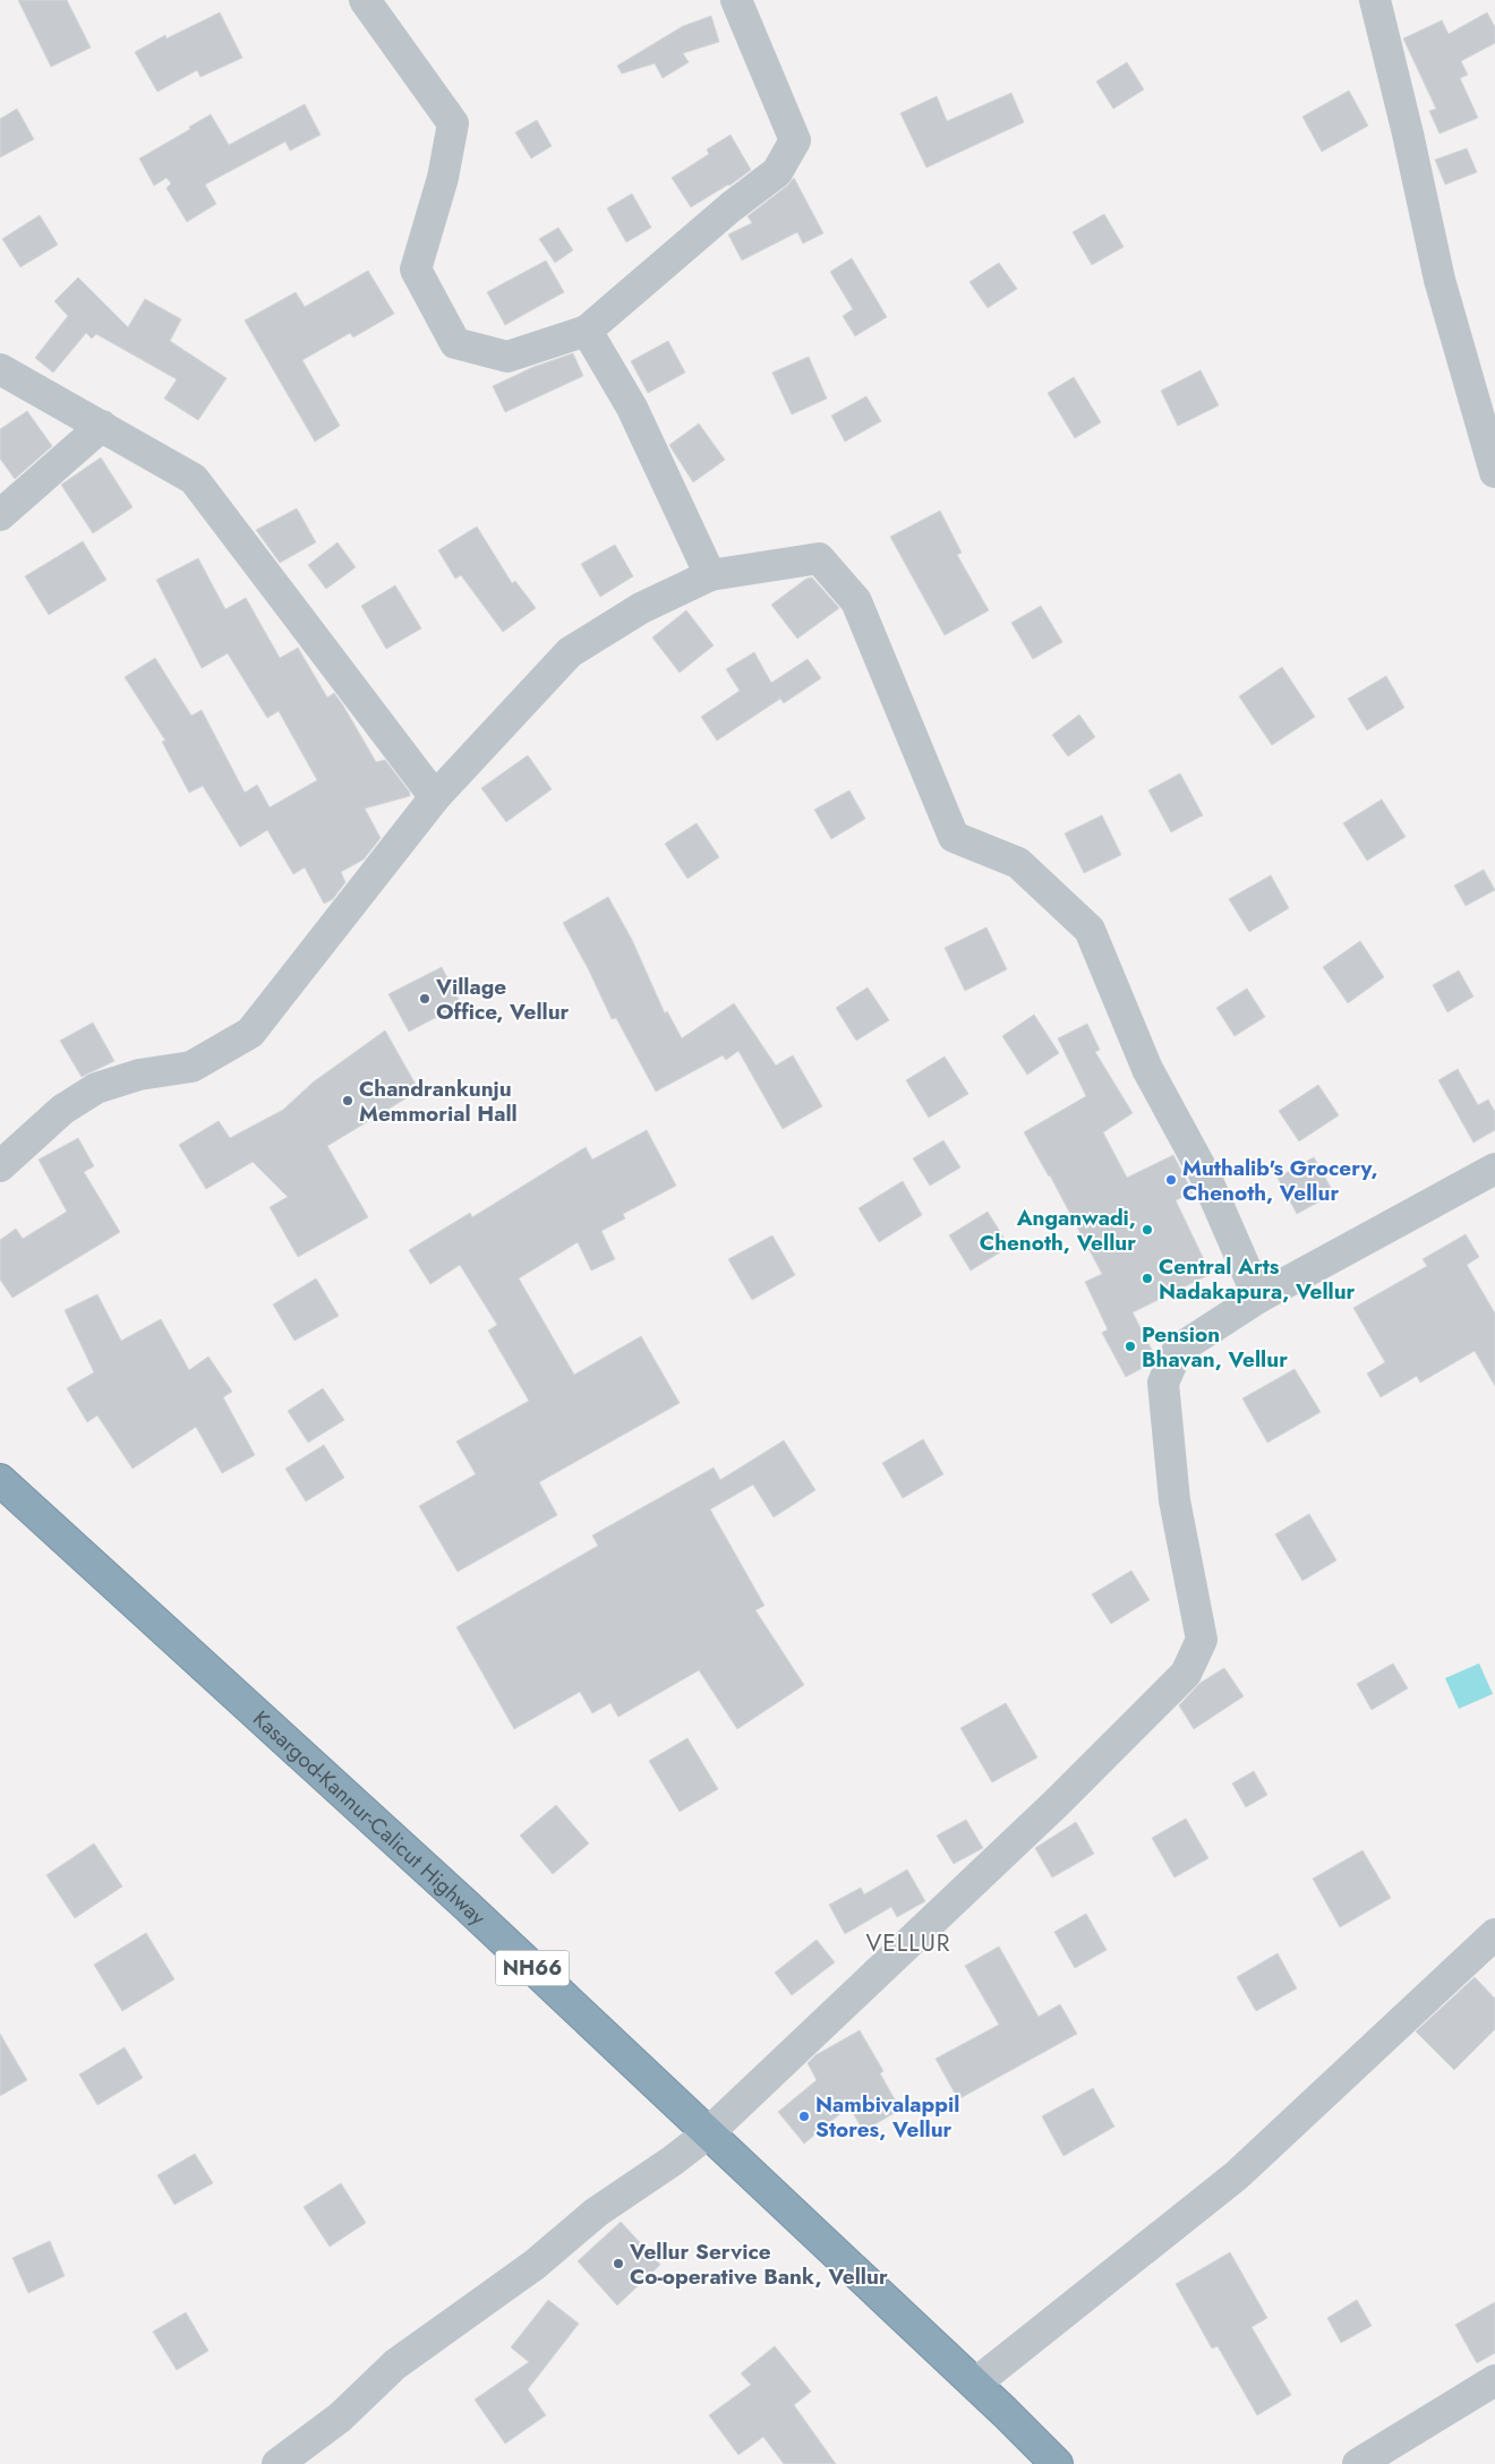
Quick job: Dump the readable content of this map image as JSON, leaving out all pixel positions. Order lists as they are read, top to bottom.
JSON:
{
  "streets": {
    "highway": ["Kasargod-Kannur-Calicut Highway", "NH66"]
  },
  "districts": ["VELLUR"],
  "places": [
    "Village Office, Vellur",
    "Chandrankunju Memmorial Hall",
    "Muthalib's Grocery, Chenoth, Vellur",
    "Anganwadi, Chenoth, Vellur",
    "Central Arts Nadakapura, Vellur",
    "Pension Bhavan, Vellur",
    "Nambivalappil Stores, Vellur",
    "Vellur Service Co-operative Bank, Vellur"
  ]
}
